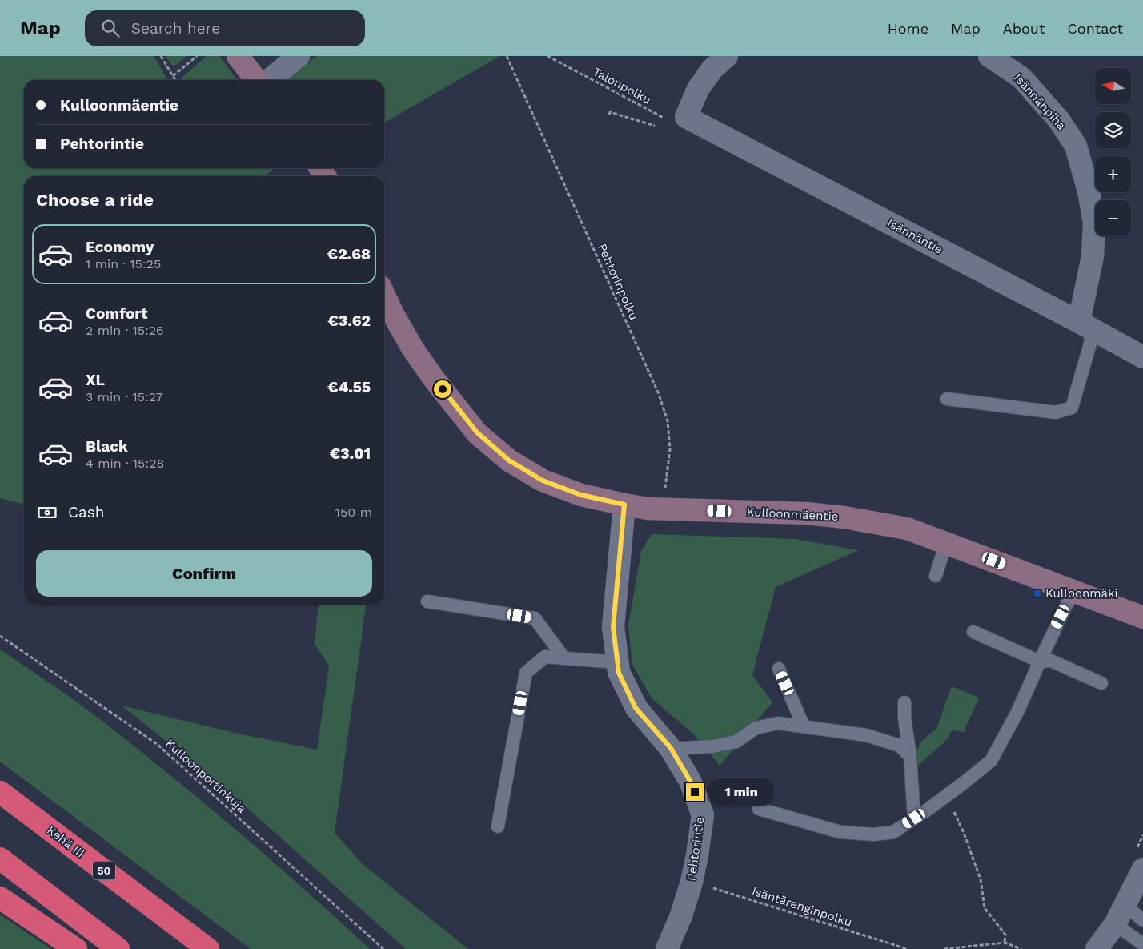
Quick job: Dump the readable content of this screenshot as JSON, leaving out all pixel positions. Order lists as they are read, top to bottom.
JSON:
{
  "streets": {
    "highway": ["Kehä III", "50"],
    "street": [
      "Isännänpiha",
      "Isännäntie",
      "Kulloonmäentie",
      "Pehtorintie"
    ],
    "path": [
      "Talonpolku",
      "Pehtorinpolku",
      "Kulloonportinkuja",
      "Isäntärenginpolku"
    ]
  },
  "crossings": [
    ["Talonpolku", "Isännäntie"],
    ["Isännänpiha", "Isännäntie"],
    ["Pehtorinpolku", "Kulloonmäentie"],
    ["Kulloonmäentie", "Pehtorintie"],
    ["Pehtorintie", "Isäntärenginpolku"]
  ],
  "places": {
    "transit": ["Kulloonmäki"]
  },
  "north": "left",
  "page": {
    "header": "Map",
    "search": "Search here",
    "nav": [
      "Home",
      "Map",
      "About",
      "Contact"
    ],
    "map_buttons": ["+", "−"],
    "banner": ["Kulloonmäentie", "Pehtorintie"],
    "heading": "Choose a ride",
    "list": [
      {
        "name": "Economy",
        "note": "1 min · 15:25",
        "value": "€2.68"
      },
      {
        "name": "Comfort",
        "note": "2 min · 15:26",
        "value": "€3.62"
      },
      {
        "name": "XL",
        "note": "3 min · 15:27",
        "value": "€4.55"
      },
      {
        "name": "Black",
        "note": "4 min · 15:28",
        "value": "€3.01"
      }
    ],
    "pay": ["Cash", "150 m"],
    "buttons": "Confirm",
    "bubble": "1 min"
  }
}
